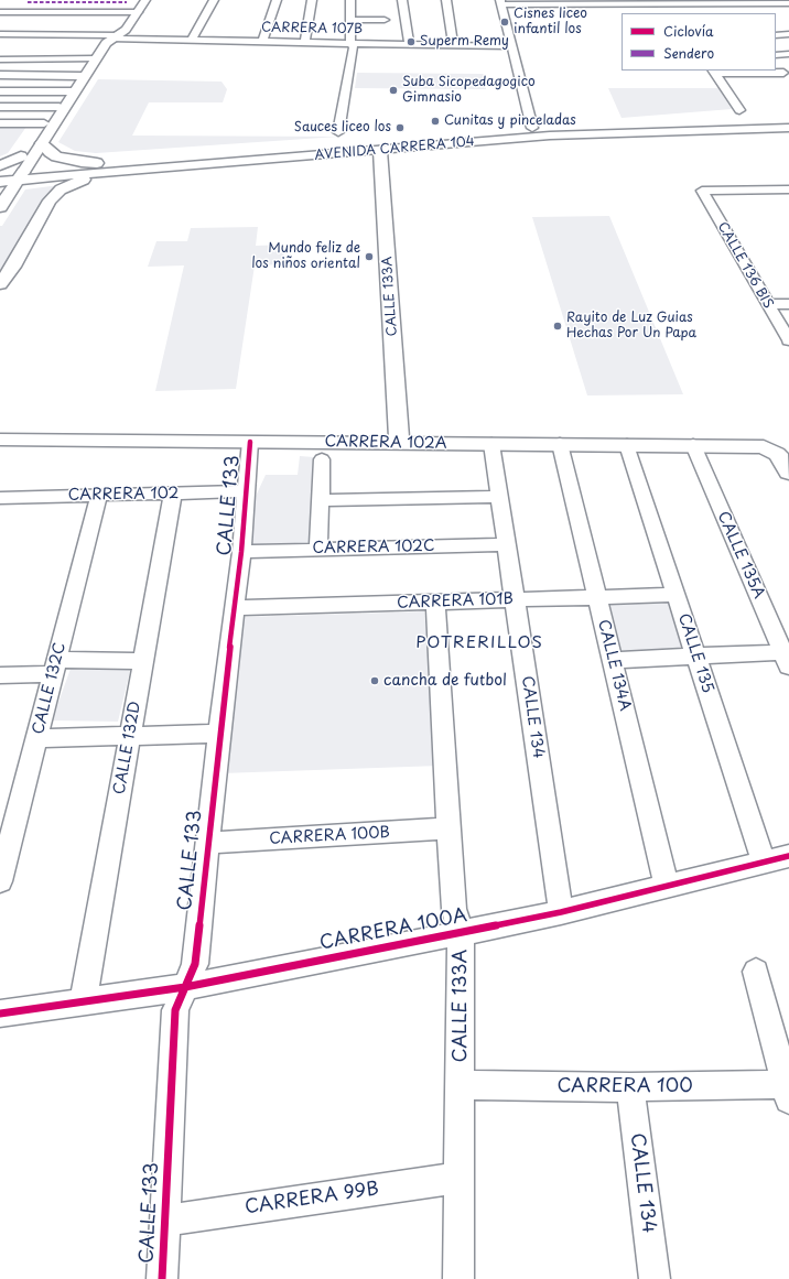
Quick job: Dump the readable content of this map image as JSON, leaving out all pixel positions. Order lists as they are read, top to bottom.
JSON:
{
  "streets": {
    "main road": ["AVENIDA CARRERA 104", "CALLE 133A", "CARRERA 102A"],
    "street": [
      "CARRERA 107B",
      "CALLE 136 BIS",
      "CARRERA 102",
      "CALLE 133",
      "CARRERA 102C",
      "CALLE 135A",
      "CARRERA 101B",
      "CALLE 135",
      "CALLE 134A",
      "CALLE 132C",
      "CALLE 134",
      "CALLE 132D",
      "CARRERA 100B",
      "CARRERA 100A",
      "CARRERA 100",
      "CARRERA 99B"
    ]
  },
  "crossings": [
    ["AVENIDA CARRERA 104", "CALLE 133A"],
    ["CALLE 133A", "CARRERA 102A"],
    ["CALLE 133A", "CARRERA 101B"],
    ["CALLE 133A", "CARRERA 100B"],
    ["CALLE 133A", "CARRERA 100A"],
    ["CALLE 133A", "CARRERA 100"],
    ["CALLE 133A", "CARRERA 99B"],
    ["CARRERA 102A", "CALLE 133"],
    ["CARRERA 102A", "CALLE 135A"],
    ["CARRERA 102A", "CALLE 135"],
    ["CARRERA 102A", "CALLE 134A"],
    ["CARRERA 102A", "CALLE 134"],
    ["CARRERA 102", "CALLE 133"],
    ["CARRERA 102", "CALLE 132C"],
    ["CARRERA 102", "CALLE 132D"],
    ["CALLE 133", "CARRERA 102C"],
    ["CALLE 133", "CARRERA 101B"],
    ["CALLE 133", "CARRERA 100B"],
    ["CALLE 133", "CARRERA 100A"],
    ["CALLE 133", "CARRERA 99B"],
    ["CARRERA 102C", "CALLE 134"],
    ["CARRERA 101B", "CALLE 135"],
    ["CARRERA 101B", "CALLE 134A"],
    ["CARRERA 101B", "CALLE 134"],
    ["CALLE 135", "CARRERA 100A"],
    ["CALLE 134A", "CARRERA 100A"],
    ["CALLE 134", "CARRERA 100A"],
    ["CALLE 134", "CARRERA 100"],
    ["CALLE 132D", "CARRERA 100A"]
  ],
  "districts": ["POTRERILLOS"],
  "places": [
    "Cisnes liceo infantil los",
    "Superm Remy",
    "Suba Sicopedagogico Gimnasio",
    "Cunitas y pinceladas",
    "Sauces liceo los",
    "Mundo feliz de los niños oriental",
    "Rayito de Luz Guias Hechas Por Un Papa",
    "cancha de futbol"
  ],
  "legend": ["Ciclovía", "Sendero"]
}
